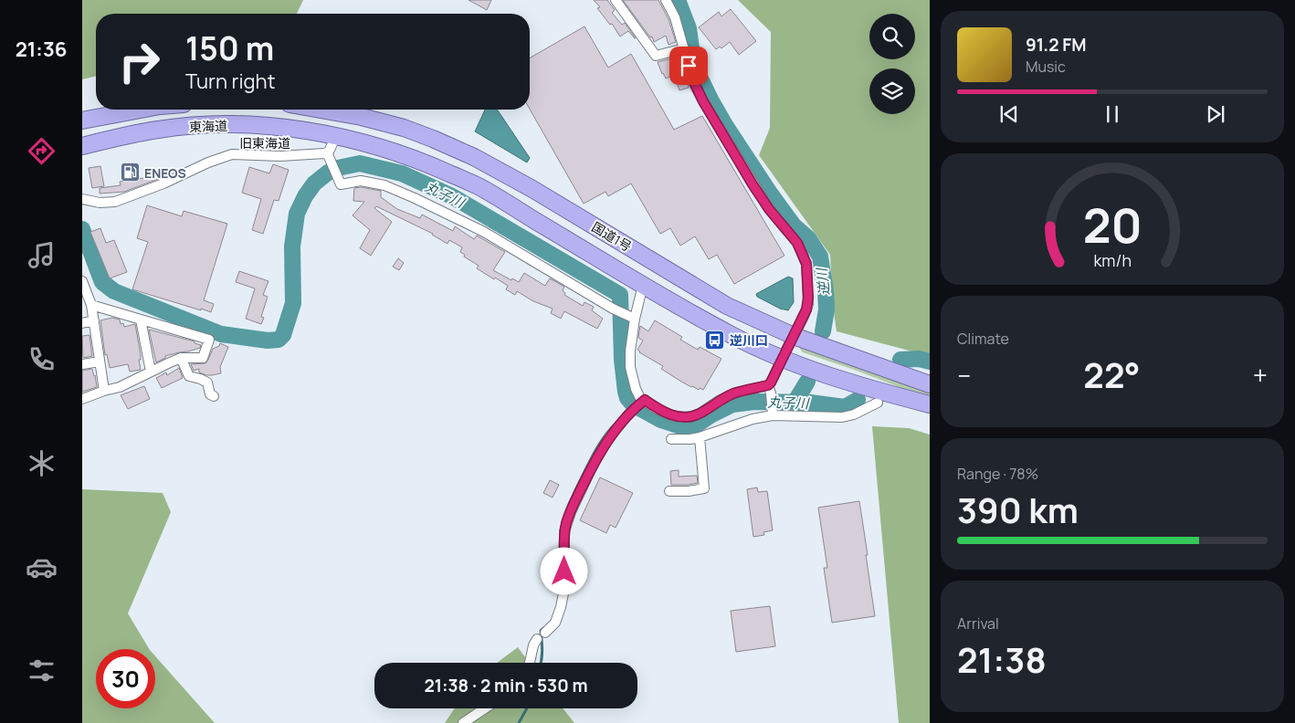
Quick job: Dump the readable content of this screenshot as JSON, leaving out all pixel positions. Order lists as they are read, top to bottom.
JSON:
{
  "streets": {
    "highway": ["東海道", "国道1号"],
    "street": ["旧東海道"]
  },
  "crossings": [
    ["東海道", "国道1号"]
  ],
  "water": ["丸子川", "逆川"],
  "places": {
    "fuel station": ["ENEOS"],
    "bus stop": ["逆川口"]
  },
  "page": {
    "tabs": "21:36",
    "turn": ["150 m", "Turn right"],
    "song": ["91.2 FM", "Music"],
    "tile": [
      "Climate",
      ["Range · 78%", "390 km"],
      ["Arrival", "21:38"]
    ],
    "heat": ["−", "22°", "+"],
    "limit": "30",
    "trip": "21:38 · 2 min · 530 m",
    "gauge": ["20", "km/h"]
  }
}
